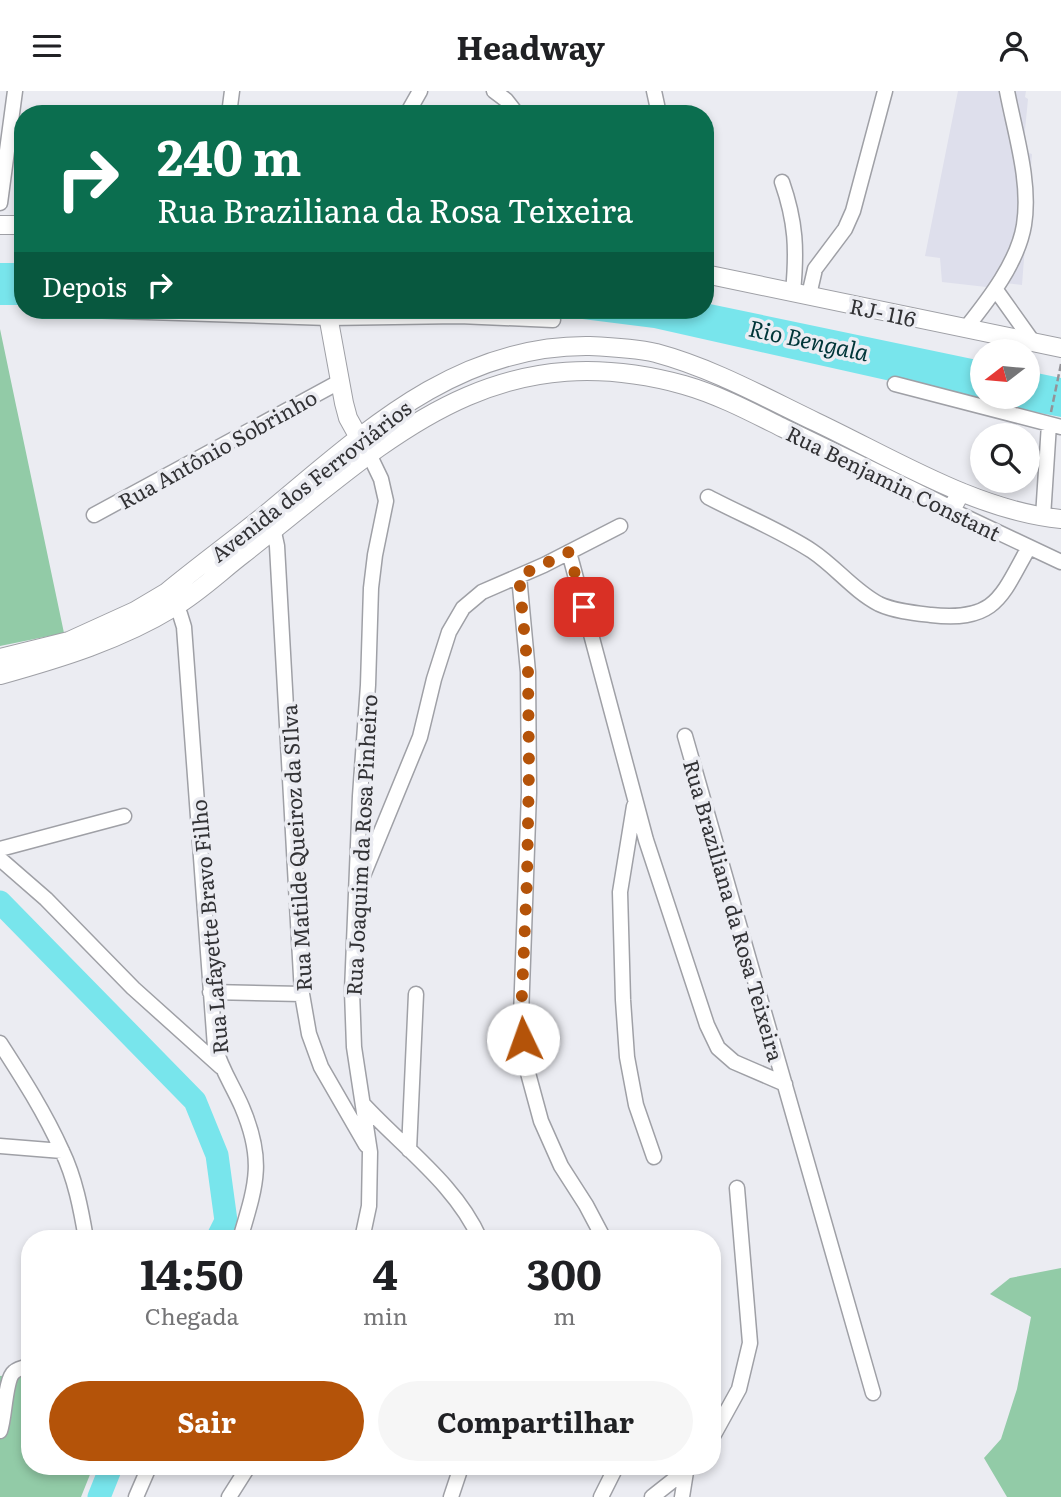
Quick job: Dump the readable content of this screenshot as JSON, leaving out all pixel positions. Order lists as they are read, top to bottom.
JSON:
{
  "streets": {
    "main road": ["RJ- 116", "Avenida dos Ferroviários", "Rua Benjamin Constant"],
    "street": [
      "Rua Antônio Sobrinho",
      "Rua Joaquim da Rosa Pinheiro",
      "Rua Matilde Queiroz da SIlva",
      "Rua Braziliana da Rosa Teixeira",
      "Rua Lafayette Bravo Filho"
    ]
  },
  "crossings": [
    ["Avenida dos Ferroviários", "Rua Benjamin Constant"],
    ["Avenida dos Ferroviários", "Rua Matilde Queiroz da SIlva"],
    ["Avenida dos Ferroviários", "Rua Lafayette Bravo Filho"],
    ["Rua Benjamin Constant", "Rua Joaquim da Rosa Pinheiro"],
    ["Rua Benjamin Constant", "Rua Matilde Queiroz da SIlva"],
    ["Rua Benjamin Constant", "Rua Lafayette Bravo Filho"],
    ["Rua Joaquim da Rosa Pinheiro", "Rua Matilde Queiroz da SIlva"]
  ],
  "water": ["Rio Bengala"],
  "north": "left",
  "page": {
    "header": "Headway",
    "turn": ["240 m", "Rua Braziliana da Rosa Teixeira"],
    "then": "Depois",
    "eta": [
      "14:50",
      "Chegada",
      "4",
      "min",
      "300",
      "m"
    ],
    "buttons": ["Sair", "Compartilhar"]
  }
}
